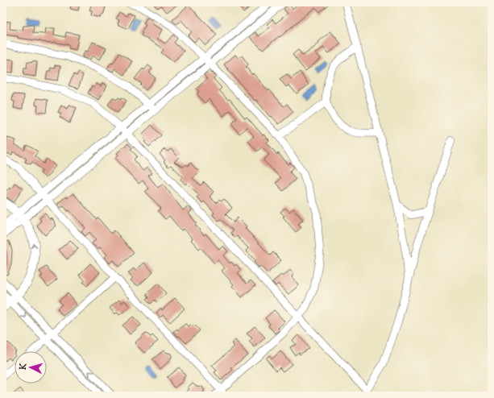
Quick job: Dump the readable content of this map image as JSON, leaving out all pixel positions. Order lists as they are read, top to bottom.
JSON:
{
  "north": "left"
}
